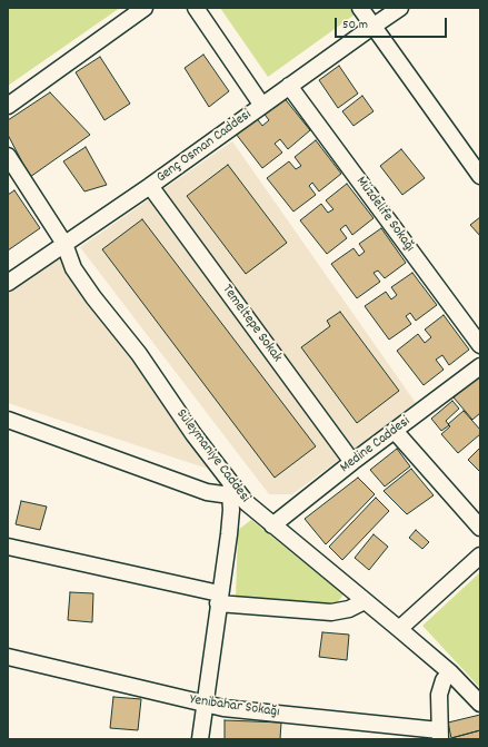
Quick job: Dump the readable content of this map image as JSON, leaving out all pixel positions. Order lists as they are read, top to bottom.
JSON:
{
  "streets": {
    "street": [
      "Genç Osman Caddesi",
      "Müzdelife Sokağı",
      "Temeltepe Sokak",
      "Medine Caddesi",
      "Süleymaniye Caddesi",
      "Yenibahar Sokağı"
    ]
  },
  "crossings": [
    ["Genç Osman Caddesi", "Müzdelife Sokağı"],
    ["Genç Osman Caddesi", "Temeltepe Sokak"],
    ["Genç Osman Caddesi", "Süleymaniye Caddesi"],
    ["Temeltepe Sokak", "Medine Caddesi"],
    ["Medine Caddesi", "Süleymaniye Caddesi"]
  ],
  "scale_bar": "50 m"
}
